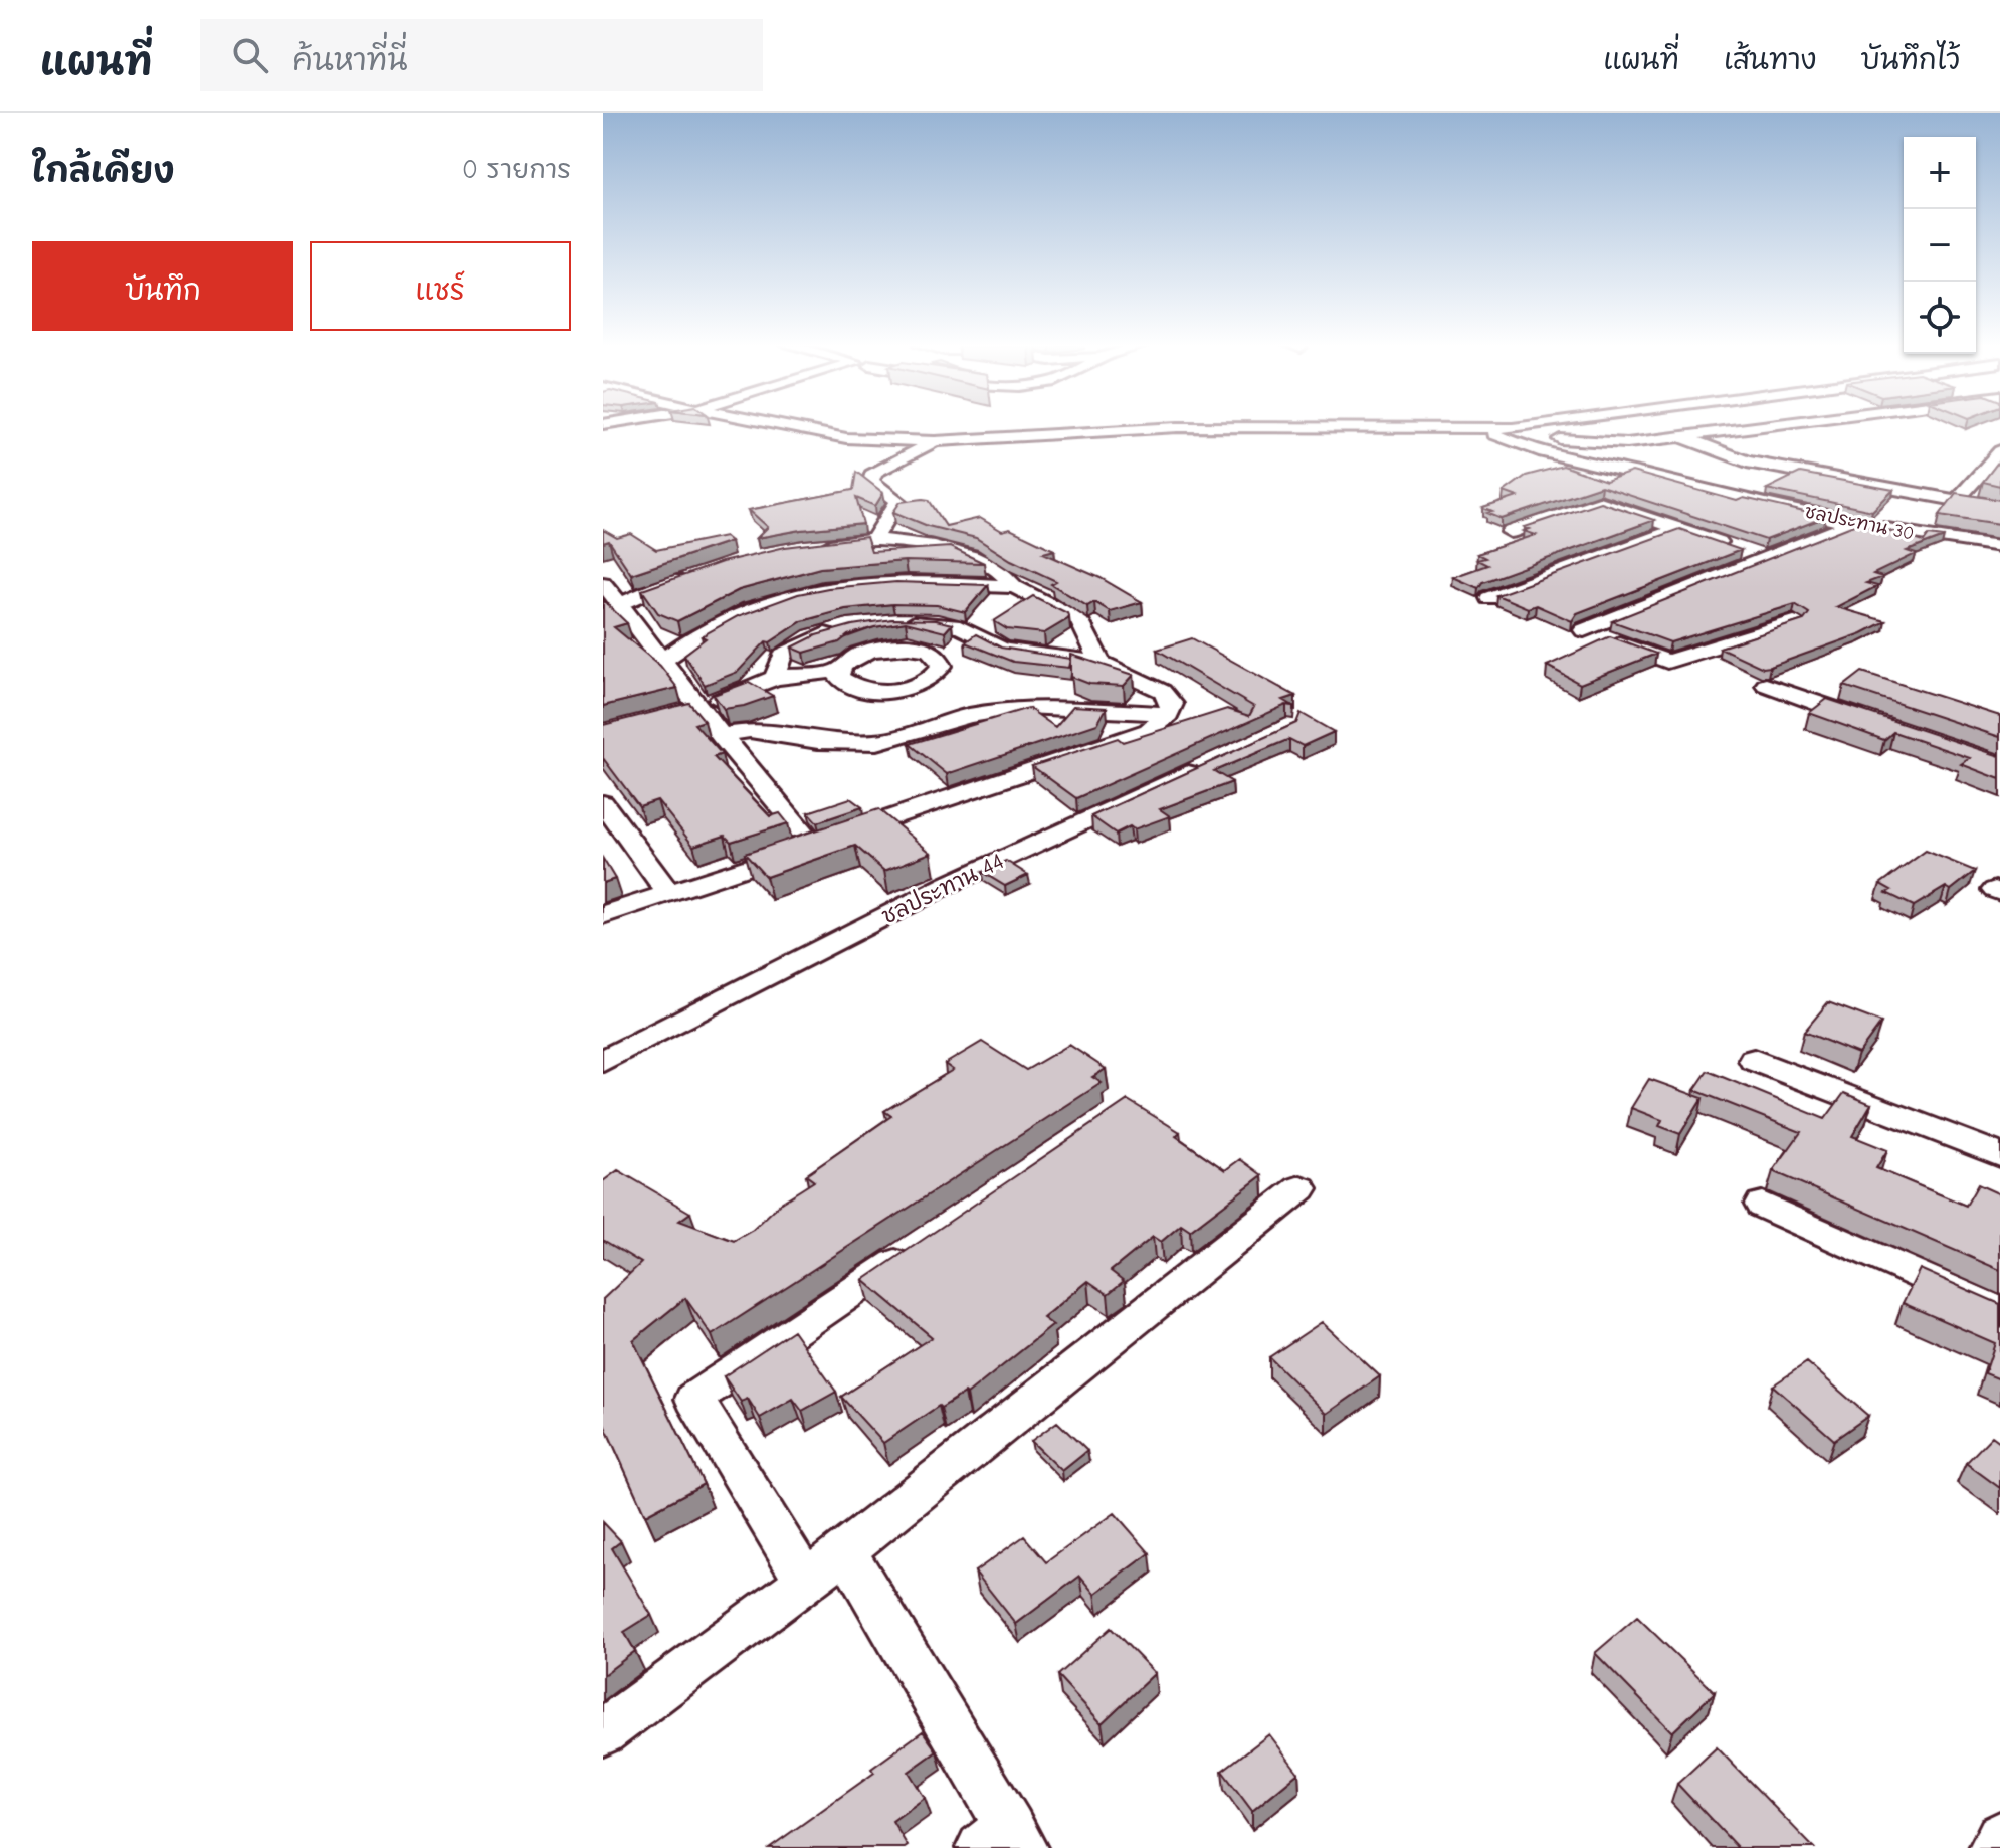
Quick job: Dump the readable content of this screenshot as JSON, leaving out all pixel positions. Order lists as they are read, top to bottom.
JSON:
{
  "streets": {
    "street": ["ชลประทาน 30", "ชลประทาน 44"]
  },
  "page": {
    "header": "แผนที่",
    "search": "ค้นหาที่นี่",
    "nav": ["แผนที่", "เส้นทาง", "บันทึกไว้"],
    "heading": ["ใกล้เคียง", "0 รายการ"],
    "map_buttons": ["+", "−"],
    "buttons": ["บันทึก", "แชร์"]
  }
}
